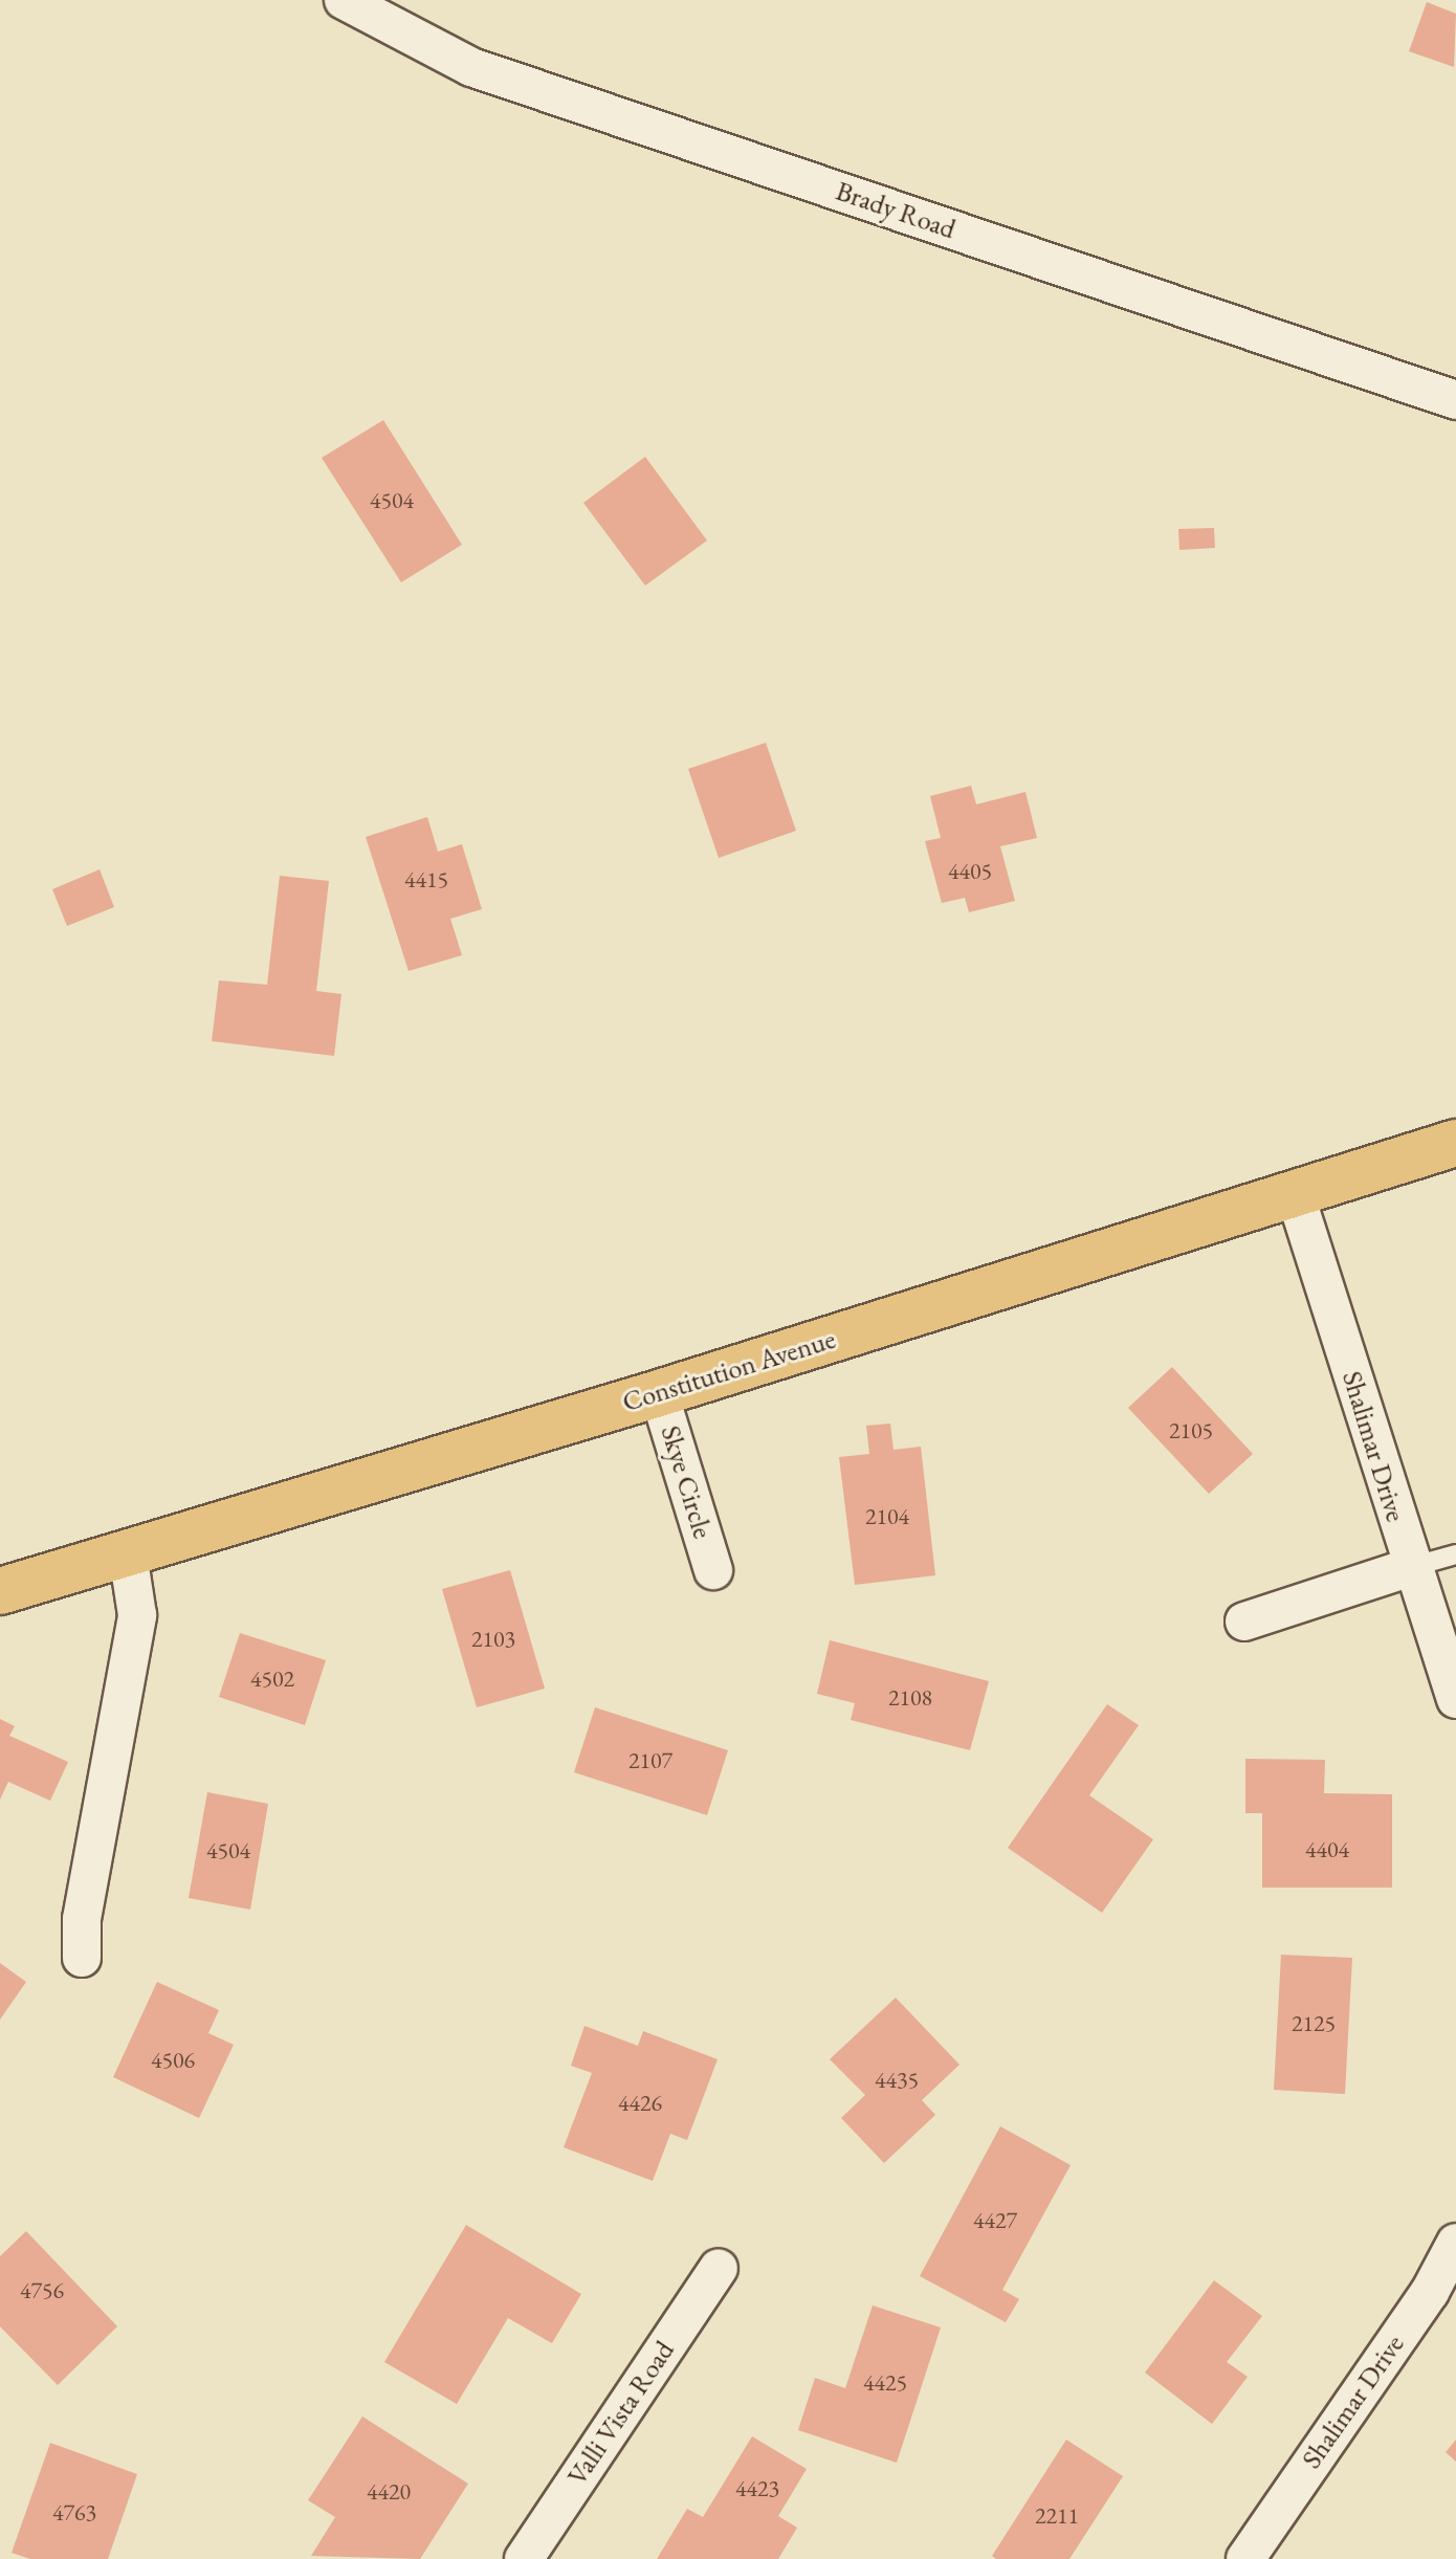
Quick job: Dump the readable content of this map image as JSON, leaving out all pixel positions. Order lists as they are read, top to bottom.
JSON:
{
  "streets": {
    "main road": ["Constitution Avenue"],
    "street": [
      "Brady Road",
      "Shalimar Drive",
      "Skye Circle",
      "Valli Vista Road"
    ]
  },
  "crossings": [
    ["Constitution Avenue", "Shalimar Drive"],
    ["Constitution Avenue", "Skye Circle"]
  ],
  "house_numbers": [
    "4504",
    "4405",
    "4415",
    "2105",
    "2104",
    "2103",
    "4502",
    "2108",
    "2107",
    "4404",
    "4504",
    "2125",
    "4506",
    "4435",
    "4426",
    "4427",
    "4756",
    "4425",
    "4423",
    "4420",
    "4763",
    "2211"
  ]
}
